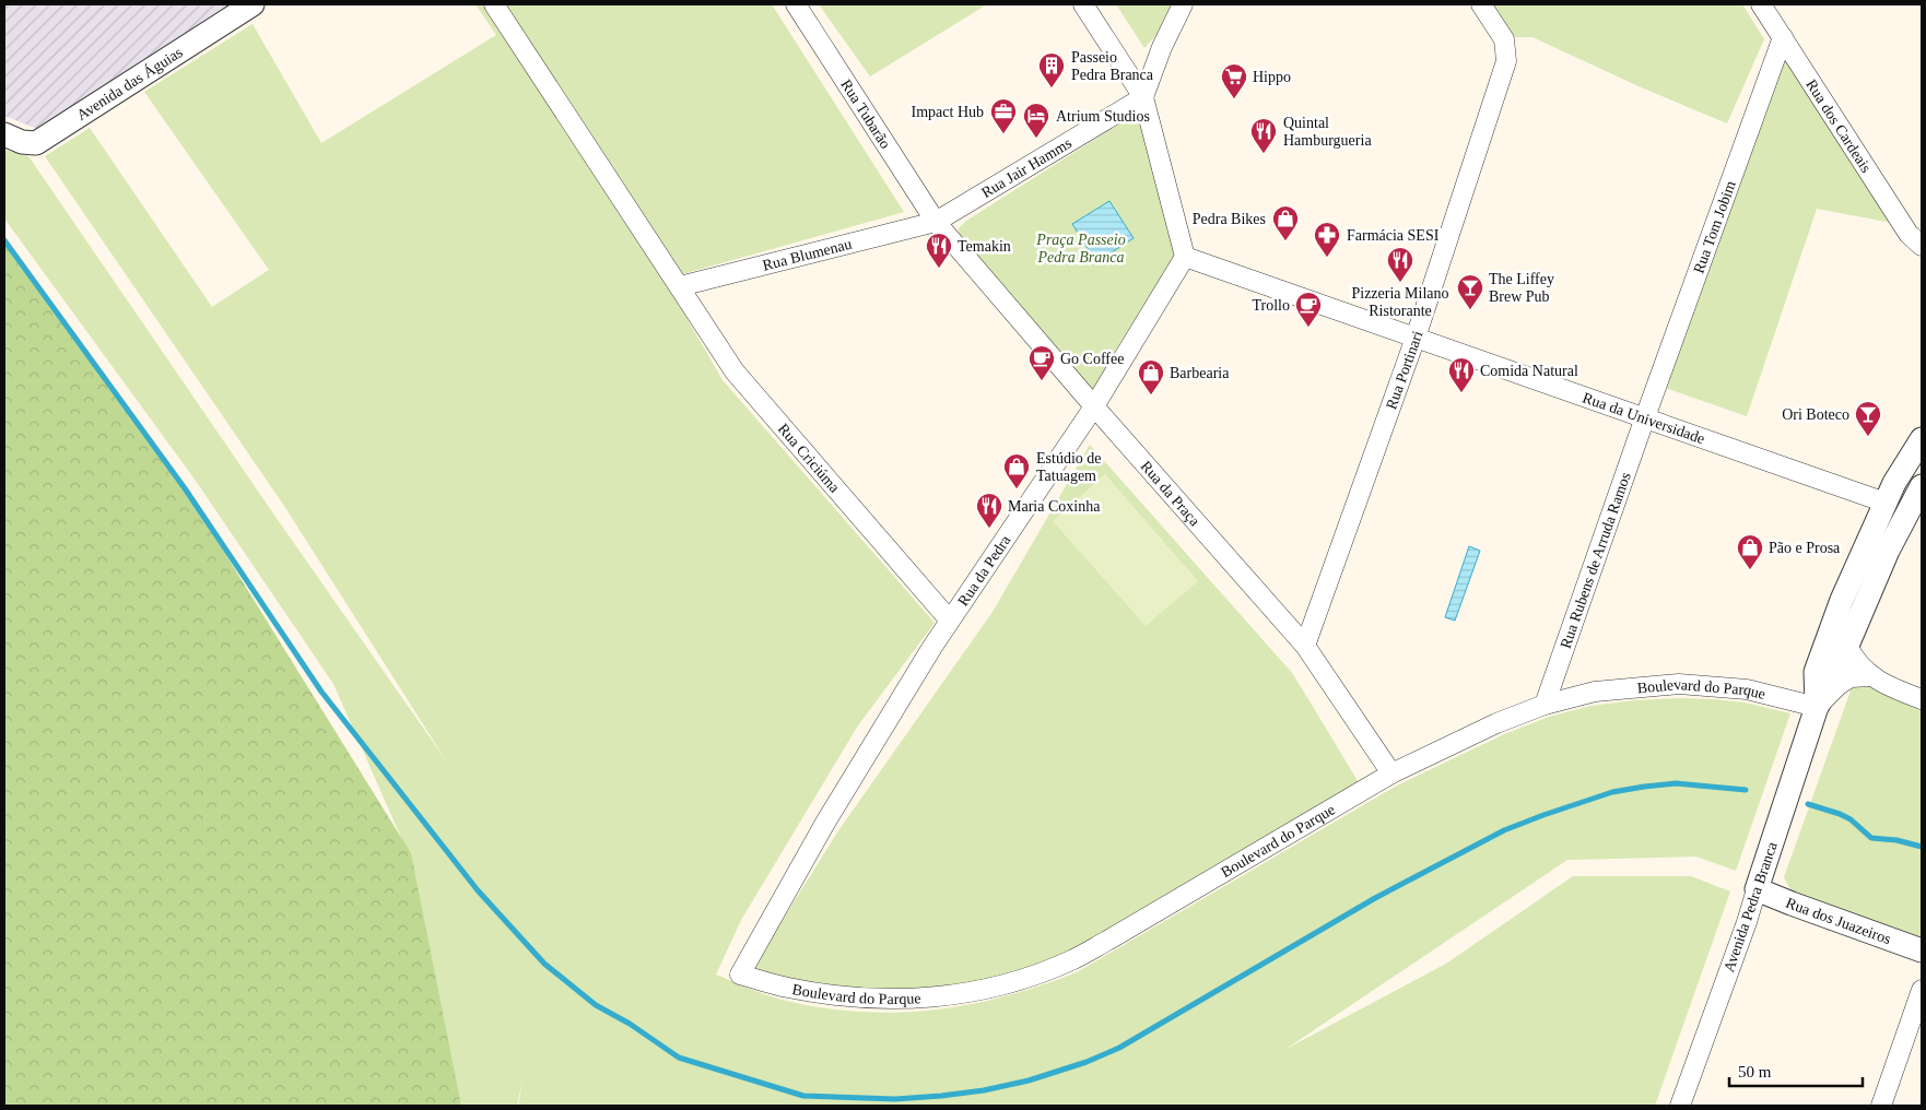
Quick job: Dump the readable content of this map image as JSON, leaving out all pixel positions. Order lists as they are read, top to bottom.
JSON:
{
  "streets": {
    "street": [
      "Avenida das Águias",
      "Rua Tubarão",
      "Rua dos Cardeais",
      "Rua Jair Hamms",
      "Rua Tom Jobim",
      "Rua Blumenau",
      "Rua Portinari",
      "Rua da Universidade",
      "Rua Criciúma",
      "Rua da Praça",
      "Rua Rubens de Arruda Ramos",
      "Rua da Pedra",
      "Boulevard do Parque",
      "Avenida Pedra Branca",
      "Rua dos Juazeiros"
    ]
  },
  "crossings": [
    ["Rua Tubarão", "Rua Jair Hamms"],
    ["Rua Tubarão", "Rua Blumenau"],
    ["Rua Tubarão", "Rua da Praça"],
    ["Rua dos Cardeais", "Rua Tom Jobim"],
    ["Rua Jair Hamms", "Rua Blumenau"],
    ["Rua Jair Hamms", "Rua da Praça"],
    ["Rua Tom Jobim", "Rua da Universidade"],
    ["Rua Tom Jobim", "Rua Rubens de Arruda Ramos"],
    ["Rua Blumenau", "Rua Criciúma"],
    ["Rua Blumenau", "Rua da Praça"],
    ["Rua Portinari", "Rua da Universidade"],
    ["Rua Portinari", "Rua da Praça"],
    ["Rua da Universidade", "Rua Rubens de Arruda Ramos"],
    ["Rua da Universidade", "Rua da Pedra"],
    ["Rua da Universidade", "Avenida Pedra Branca"],
    ["Rua Criciúma", "Rua da Pedra"],
    ["Rua da Praça", "Rua da Pedra"],
    ["Rua da Praça", "Boulevard do Parque"],
    ["Rua Rubens de Arruda Ramos", "Boulevard do Parque"],
    ["Rua da Pedra", "Boulevard do Parque"],
    ["Boulevard do Parque", "Avenida Pedra Branca"],
    ["Avenida Pedra Branca", "Rua dos Juazeiros"]
  ],
  "parks": ["Praça Passeio Pedra Branca"],
  "places": {
    "building": ["Passeio Pedra Branca"],
    "supermarket": ["Hippo"],
    "office": ["Impact Hub"],
    "hotel": ["Atrium Studios"],
    "restaurant": [
      "Quintal Hamburgueria",
      "Temakin",
      "Pizzeria Milano Ristorante",
      "Comida Natural",
      "Maria Coxinha"
    ],
    "shop": [
      "Pedra Bikes",
      "Barbearia",
      "Estúdio de Tatuagem",
      "Pão e Prosa"
    ],
    "pharmacy": ["Farmácia SESI"],
    "bar": ["The Liffey Brew Pub", "Ori Boteco"],
    "cafe": ["Trollo", "Go Coffee"]
  },
  "scale_bar": "50 m"
}
